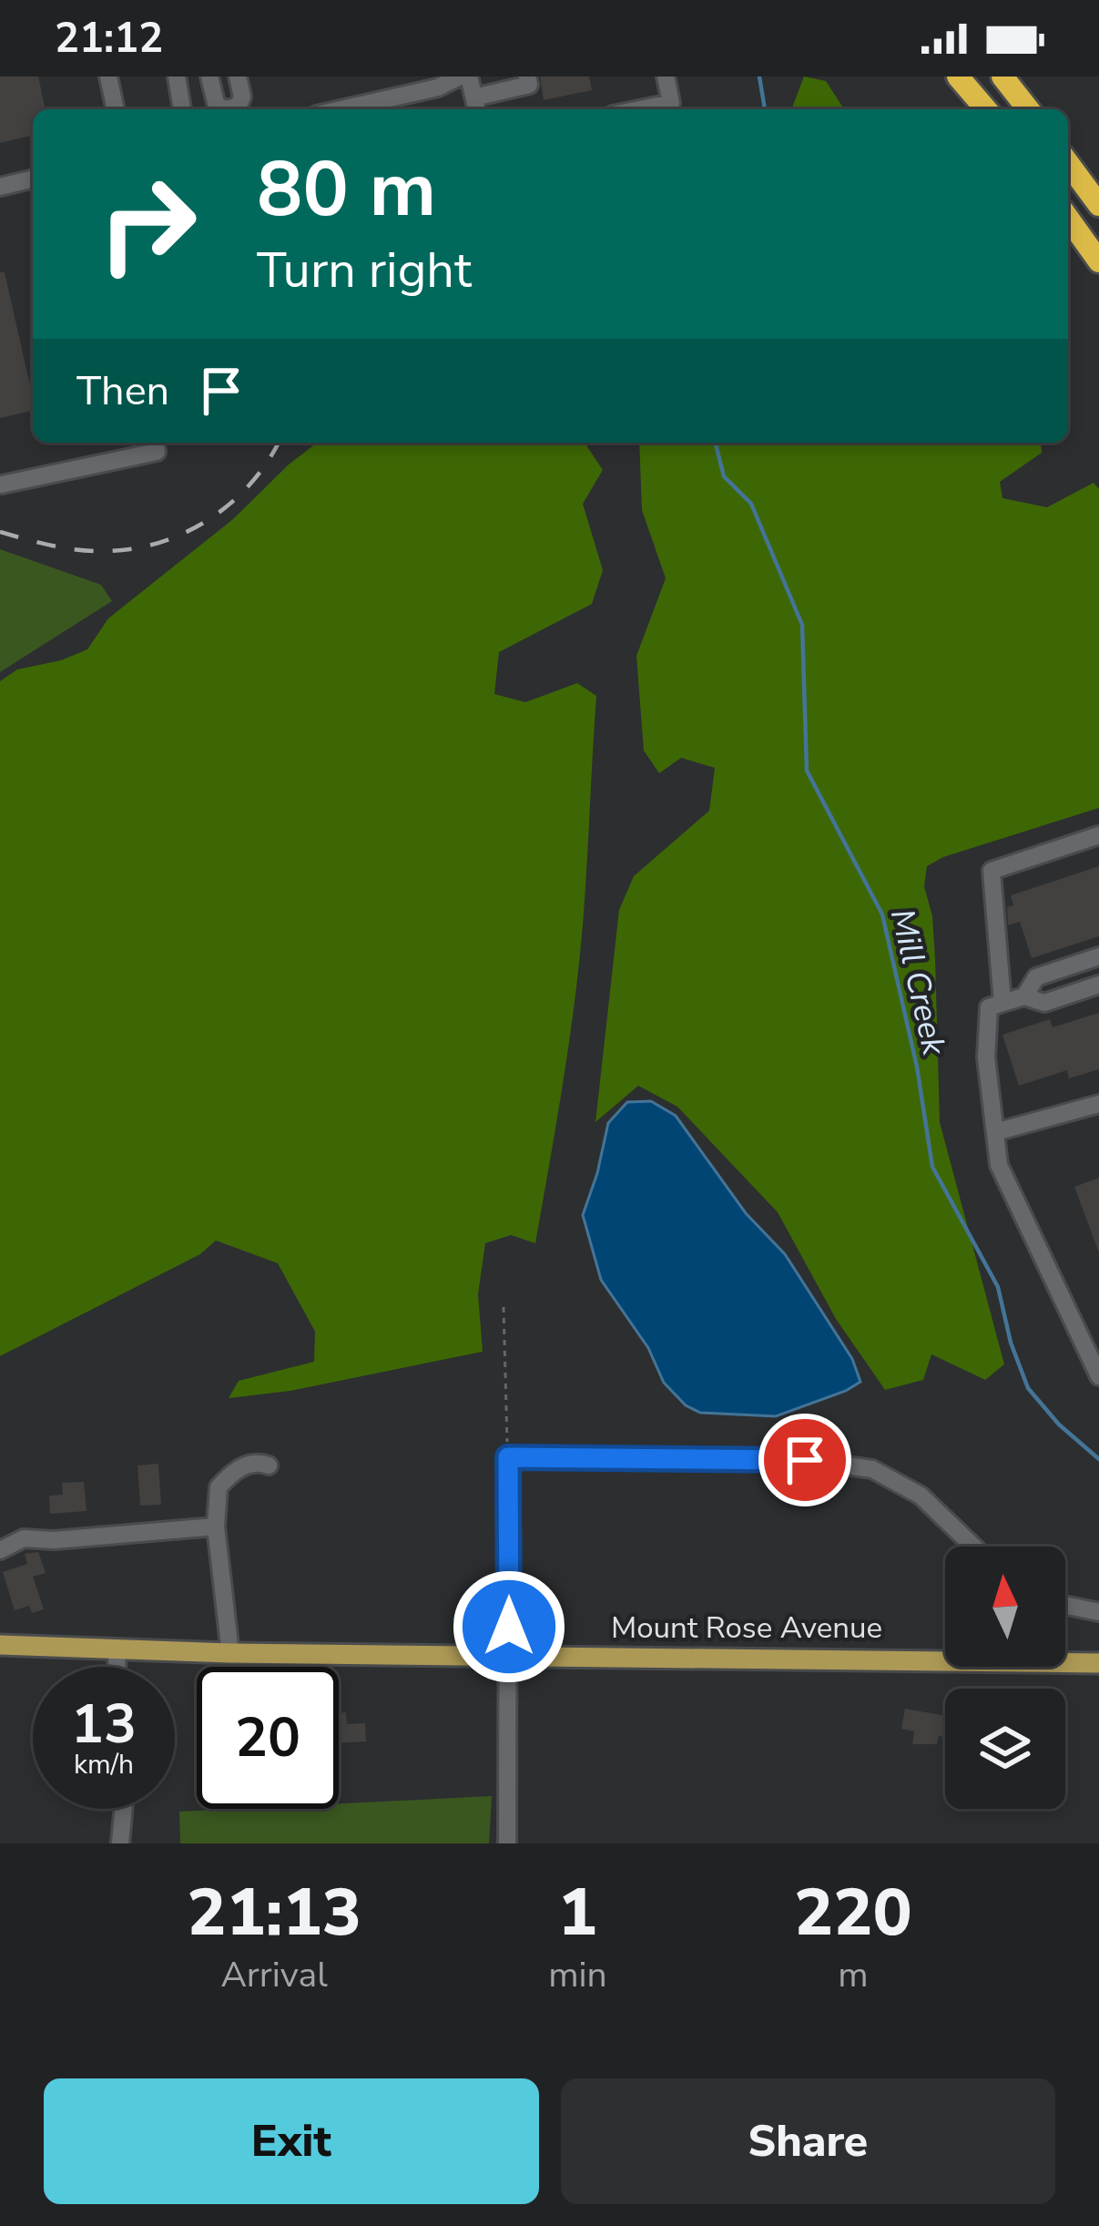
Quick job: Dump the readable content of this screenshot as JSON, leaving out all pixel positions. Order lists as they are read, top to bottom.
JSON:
{
  "streets": {
    "main road": ["Mount Rose Avenue"]
  },
  "water": ["Mill Creek"],
  "north": "top",
  "page": {
    "status": "21:12",
    "turn": ["80 m", "Turn right"],
    "then": "Then",
    "speed": "13 km/h",
    "limit": "20",
    "eta": [
      "21:13",
      "Arrival",
      "1",
      "min",
      "220",
      "m"
    ],
    "buttons": ["Exit", "Share"]
  }
}
